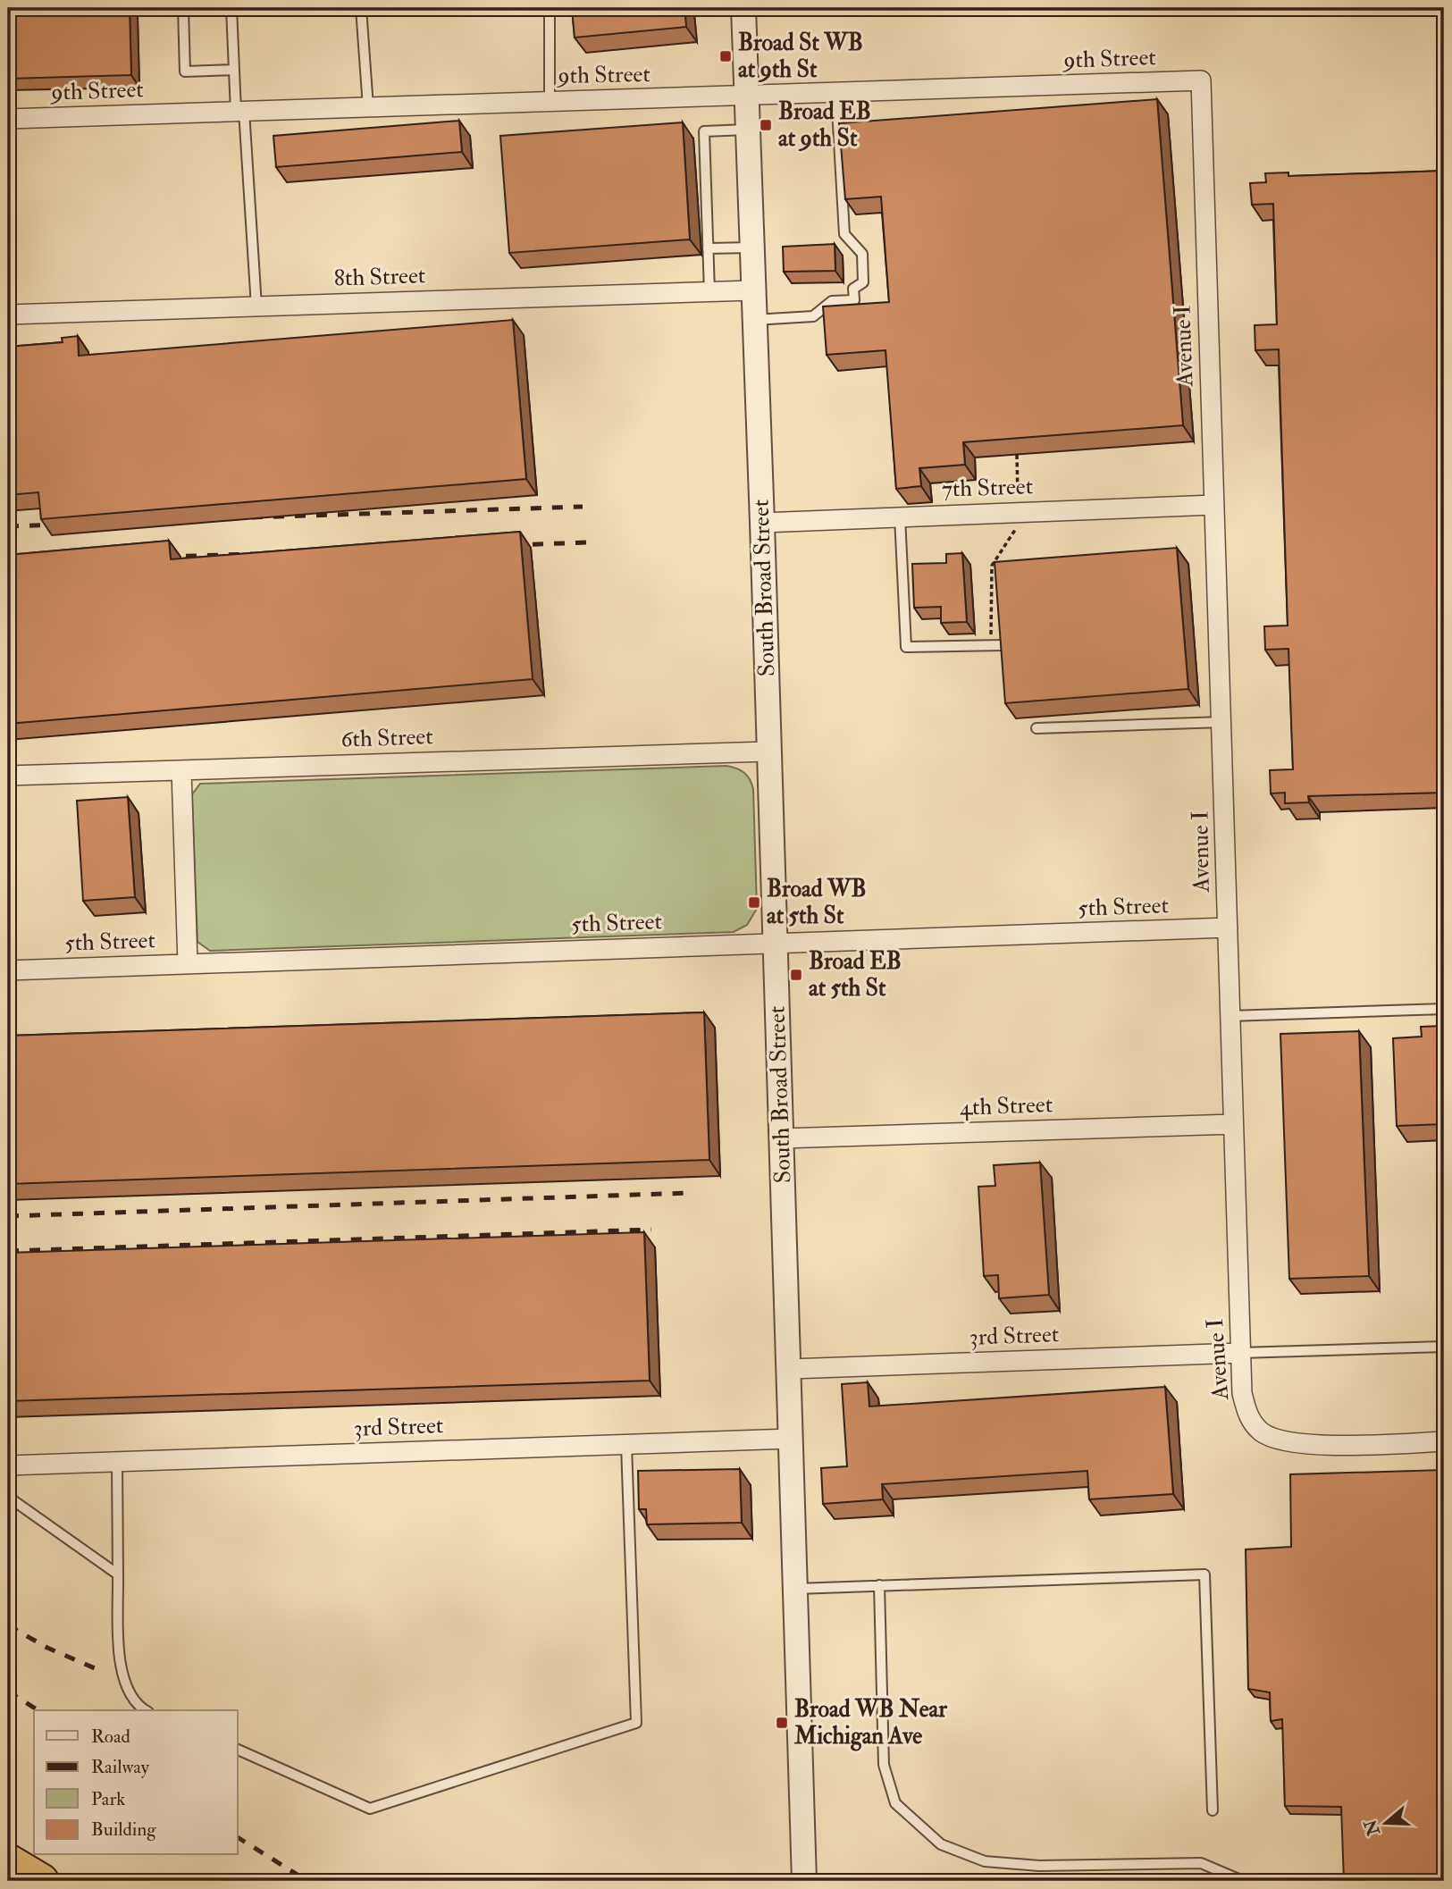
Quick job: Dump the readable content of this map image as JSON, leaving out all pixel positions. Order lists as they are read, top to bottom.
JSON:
{
  "streets": {
    "street": [
      "9th Street",
      "8th Street",
      "Avenue I",
      "7th Street",
      "South Broad Street",
      "6th Street",
      "5th Street",
      "4th Street",
      "3rd Street"
    ]
  },
  "crossings": [
    ["9th Street", "Avenue I"],
    ["9th Street", "South Broad Street"],
    ["8th Street", "South Broad Street"],
    ["Avenue I", "7th Street"],
    ["Avenue I", "5th Street"],
    ["Avenue I", "4th Street"],
    ["Avenue I", "3rd Street"],
    ["7th Street", "South Broad Street"],
    ["South Broad Street", "6th Street"],
    ["South Broad Street", "5th Street"],
    ["South Broad Street", "4th Street"],
    ["South Broad Street", "3rd Street"]
  ],
  "places": {
    "transit": [
      "Broad St WB at 9th St",
      "Broad EB at 9th St",
      "Broad WB at 5th St",
      "Broad EB at 5th St",
      "Broad WB Near Michigan Ave"
    ]
  },
  "legend": [
    "Road",
    "Railway",
    "Park",
    "Building"
  ],
  "north": "left"
}
